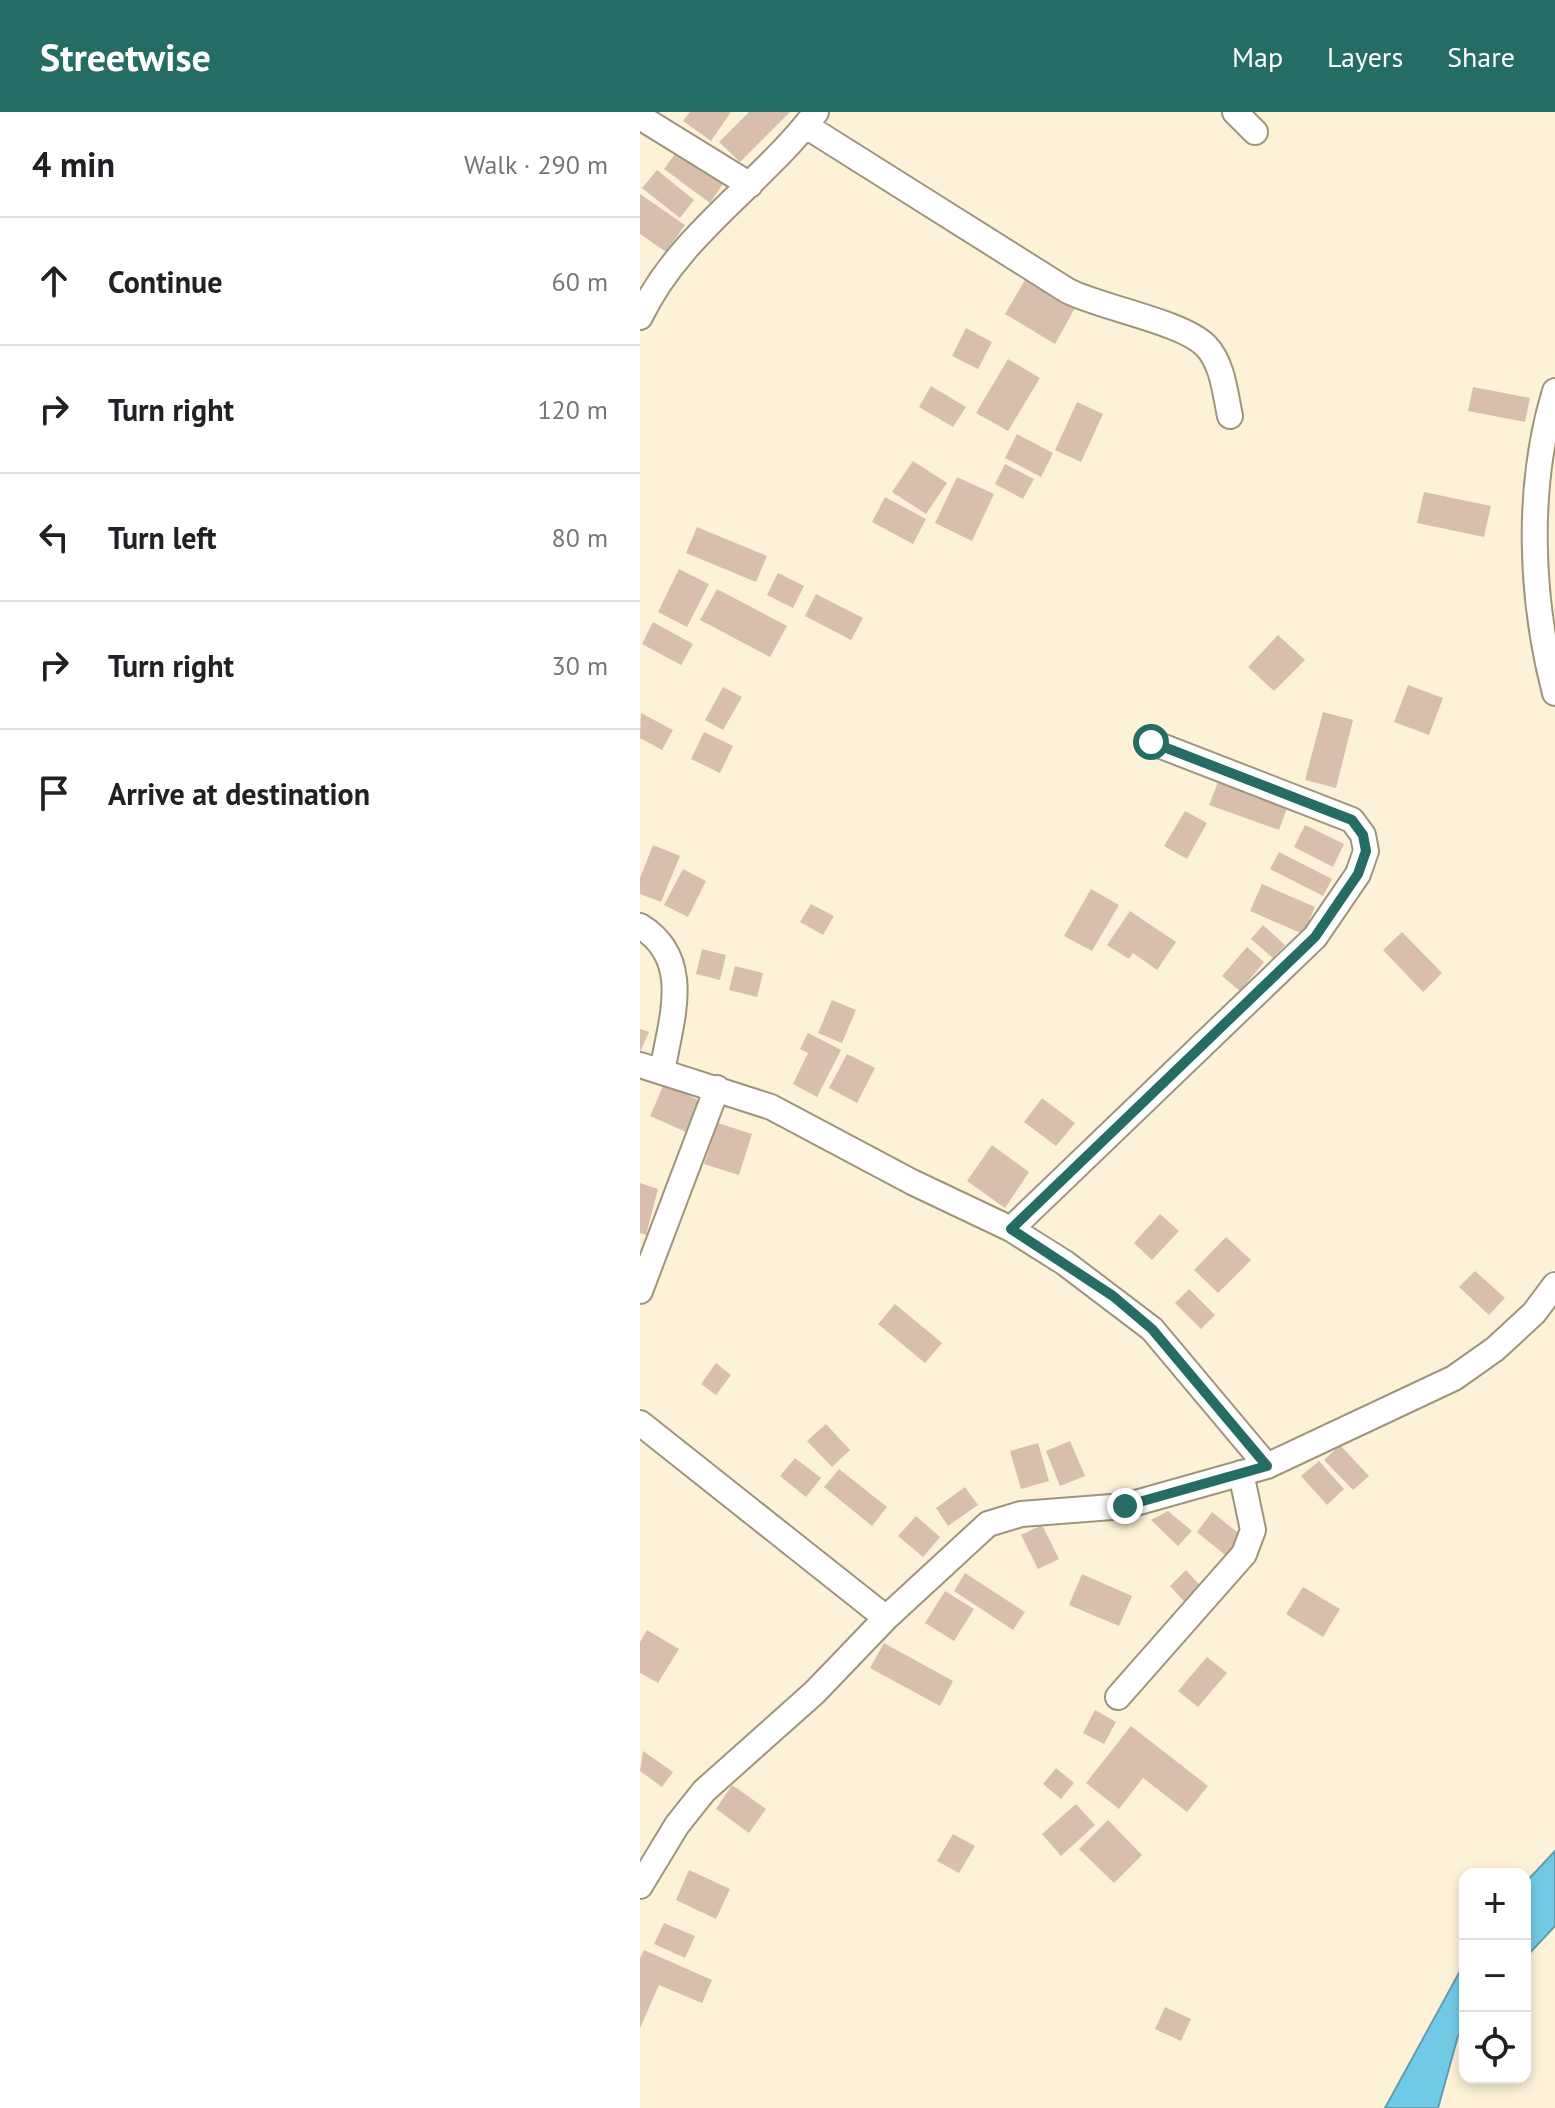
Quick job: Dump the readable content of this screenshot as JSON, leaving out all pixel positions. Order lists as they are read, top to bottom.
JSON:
{
  "page": {
    "header": "Streetwise",
    "nav": ["Map", "Layers", "Share"],
    "heading": ["4 min", "Walk · 290 m"],
    "list": [
      ["Continue", "60 m"],
      ["Turn right", "120 m"],
      ["Turn left", "80 m"],
      ["Turn right", "30 m"],
      "Arrive at destination"
    ],
    "map_buttons": ["+", "−"]
  }
}
